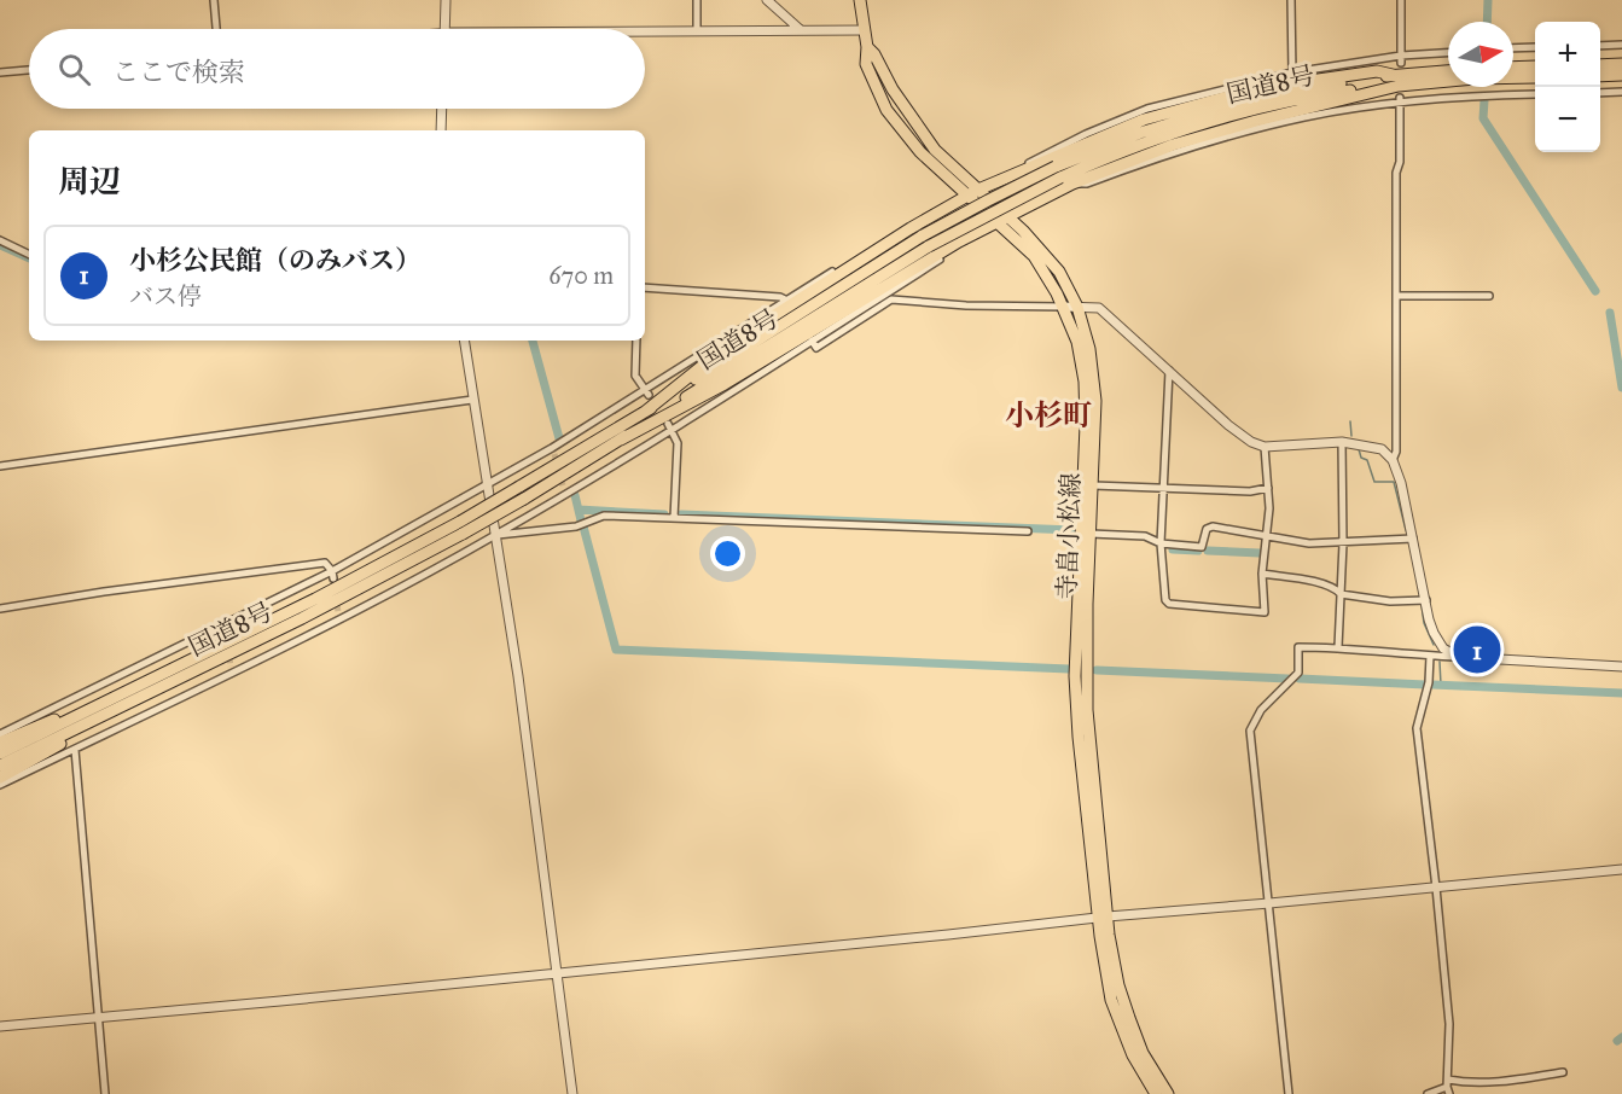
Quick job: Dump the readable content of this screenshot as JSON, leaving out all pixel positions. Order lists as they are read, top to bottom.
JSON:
{
  "streets": {
    "main road": ["国道8号", "寺畠小松線"]
  },
  "districts": ["小杉町"],
  "north": "right",
  "page": {
    "map_buttons": ["+", "−"],
    "search": "ここで検索",
    "heading": "周辺",
    "list": [
      {
        "mark": "1",
        "name": "小杉公民館（のみバス）",
        "note": "バス停",
        "value": "670 m"
      }
    ],
    "pins": "1"
  }
}
